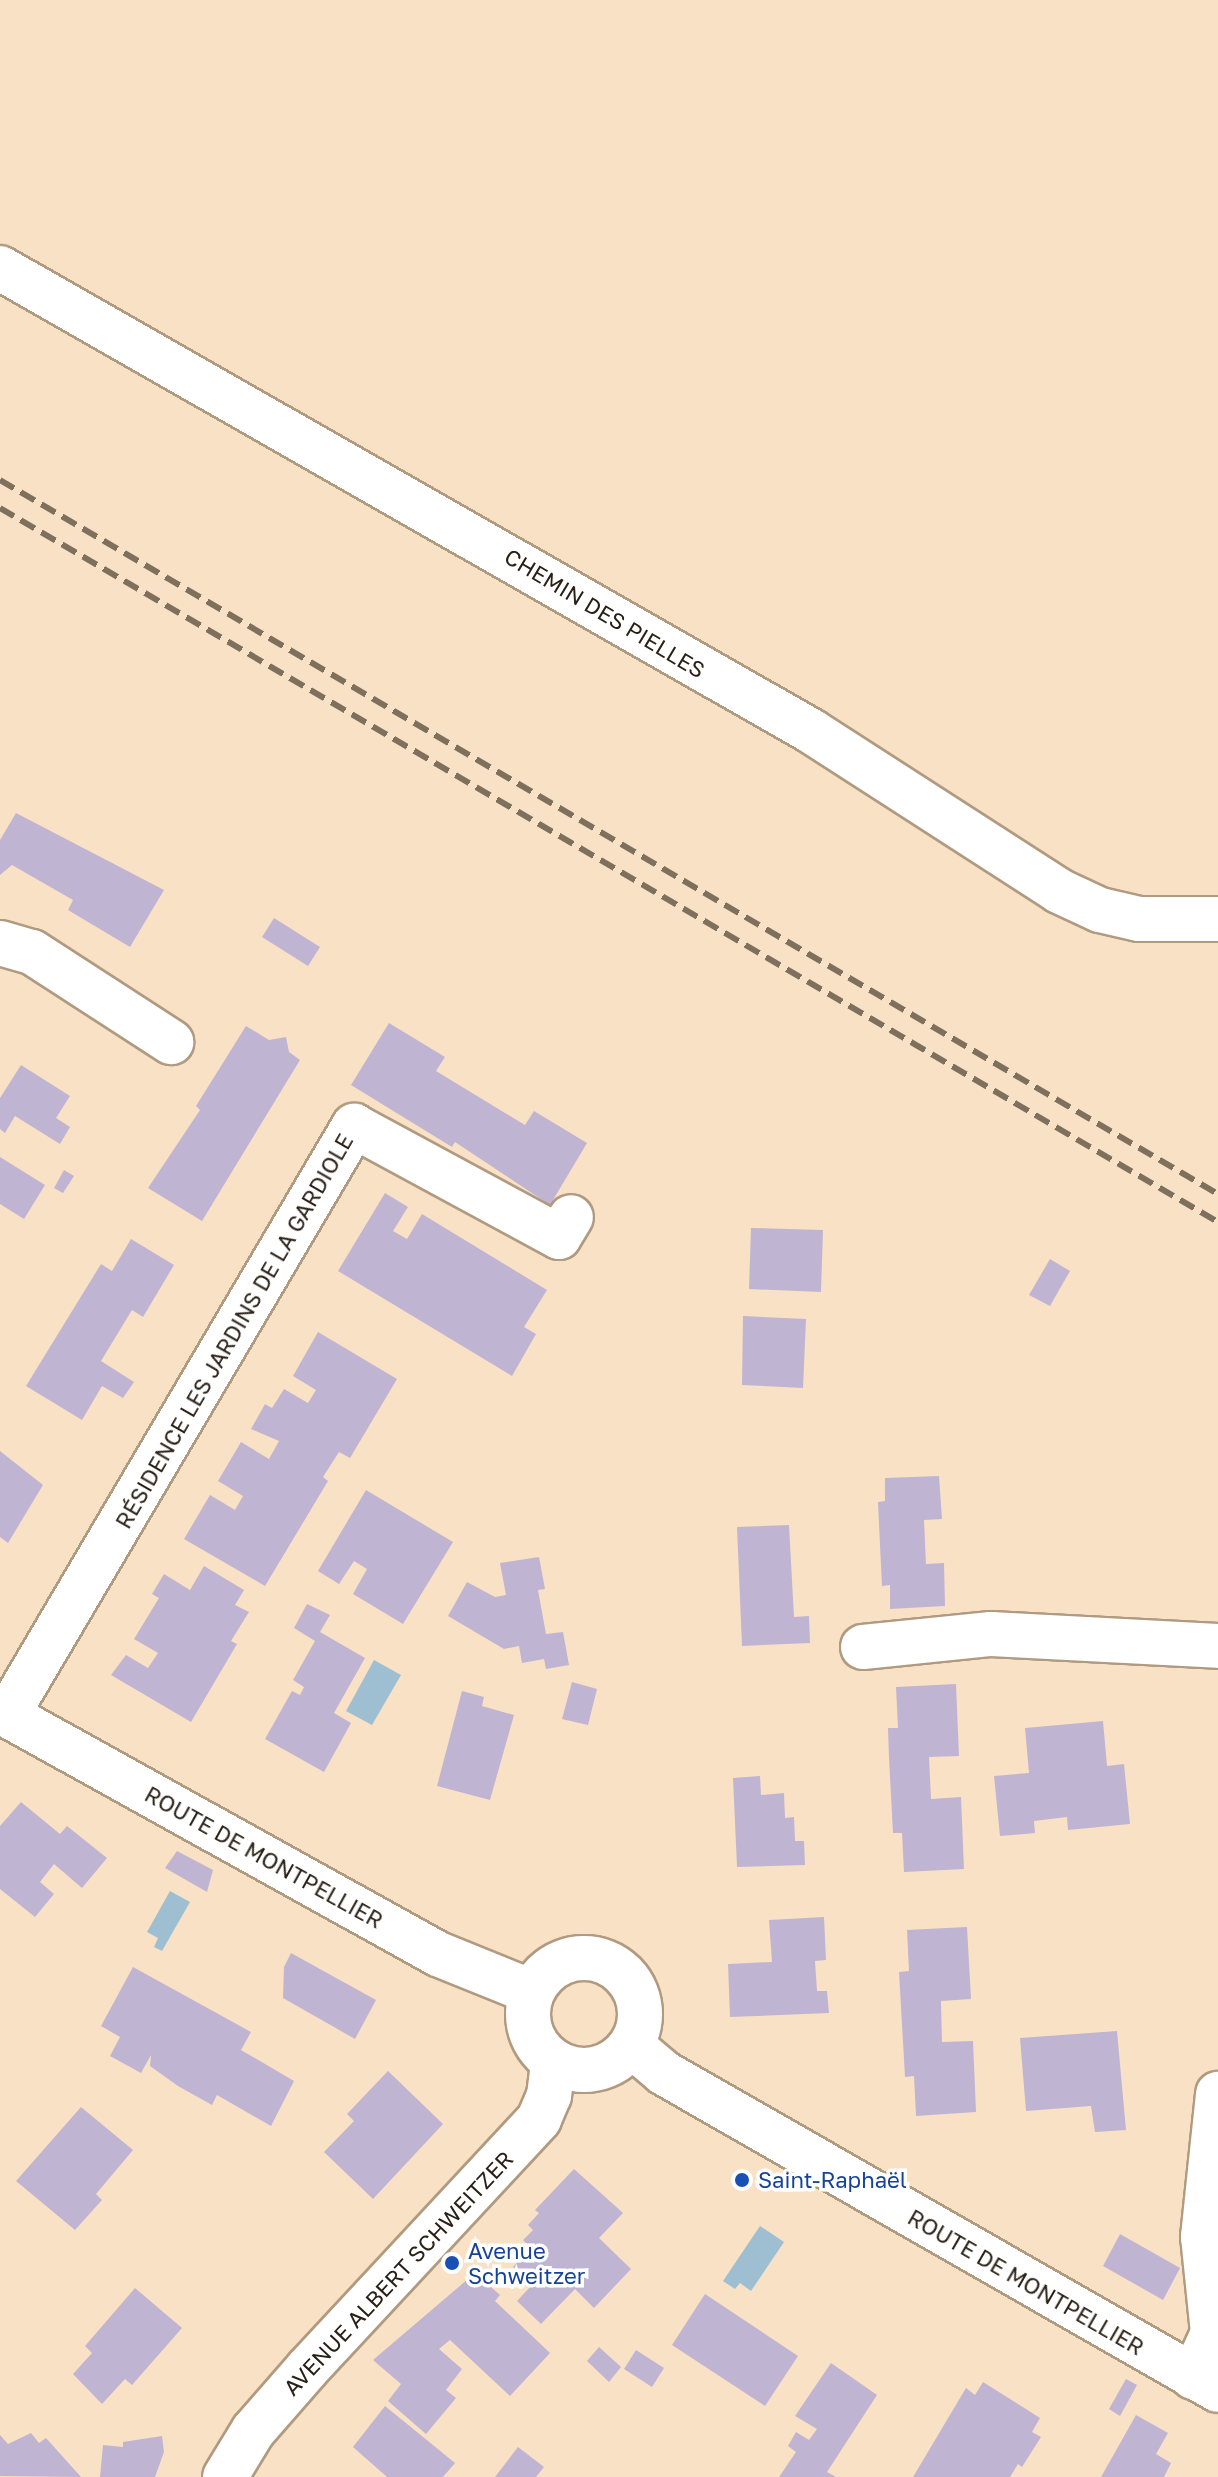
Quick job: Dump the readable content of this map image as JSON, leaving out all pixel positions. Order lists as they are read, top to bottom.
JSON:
{
  "streets": {
    "street": [
      "CHEMIN DES PIELLES",
      "RÉSIDENCE LES JARDINS DE LA GARDIOLE",
      "ROUTE DE MONTPELLIER",
      "AVENUE ALBERT SCHWEITZER"
    ]
  },
  "crossings": [
    ["RÉSIDENCE LES JARDINS DE LA GARDIOLE", "ROUTE DE MONTPELLIER"],
    ["ROUTE DE MONTPELLIER", "AVENUE ALBERT SCHWEITZER"]
  ],
  "places": ["Saint-Raphaël", "Avenue Schweitzer"]
}
